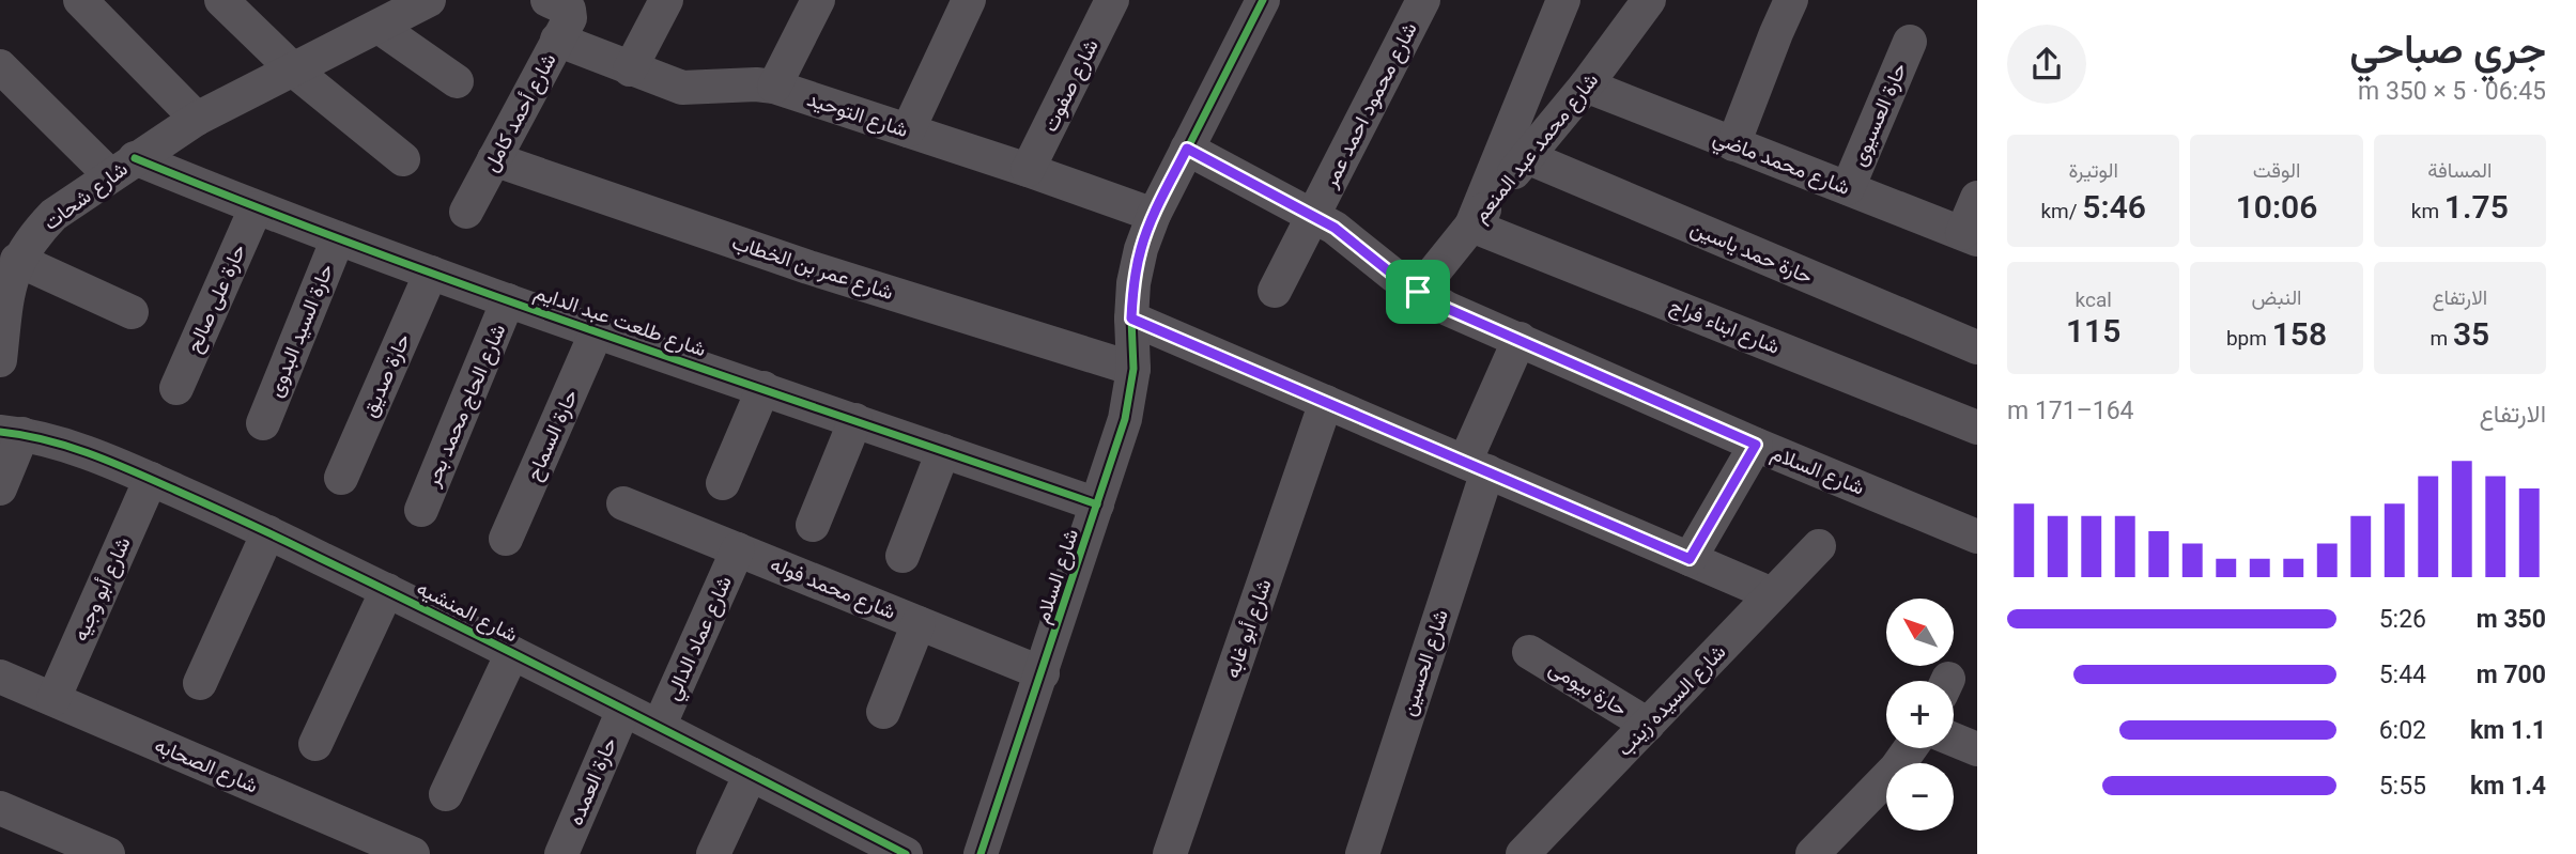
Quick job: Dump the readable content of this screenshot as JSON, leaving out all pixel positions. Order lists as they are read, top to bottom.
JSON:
{
  "streets": {
    "street": [
      "شارع صفوت",
      "شارع محمود احمد عمر",
      "شارع أحمد كامل",
      "شارع التوحيد",
      "حارة العسيوى",
      "شارع محمد عبد المنعم",
      "شارع محمد ماضي",
      "شارع شحات",
      "حارة حمد ياسين",
      "شارع عمر بن الخطاب",
      "حارة على صالح",
      "شارع طلعت عبد الدايم",
      "شارع ابناء فراج",
      "حارة السيد البدوى",
      "حارة صديق",
      "شارع الحاج محمد بحر",
      "حارة السماح",
      "شارع السلام",
      "شارع محمد فوله",
      "شارع أبو وجيه",
      "شارع المنشيه",
      "شارع أبو غابه",
      "شارع عماد الدالي",
      "شارع الحسين",
      "حارة بيومى",
      "شارع السيده زينب",
      "شارع الصحابه",
      "حارة العمده"
    ]
  },
  "crossings": [
    ["شارع صفوت", "شارع التوحيد"],
    ["شارع محمود احمد عمر", "شارع السلام"],
    ["شارع أحمد كامل", "شارع التوحيد"],
    ["شارع أحمد كامل", "شارع عمر بن الخطاب"],
    ["شارع التوحيد", "شارع السلام"],
    ["حارة العسيوى", "شارع محمد ماضي"],
    ["شارع محمد عبد المنعم", "شارع محمد ماضي"],
    ["شارع محمد عبد المنعم", "حارة حمد ياسين"],
    ["شارع محمد عبد المنعم", "شارع ابناء فراج"],
    ["شارع محمد عبد المنعم", "شارع السلام"],
    ["شارع شحات", "شارع طلعت عبد الدايم"],
    ["شارع عمر بن الخطاب", "شارع السلام"],
    ["حارة على صالح", "شارع طلعت عبد الدايم"],
    ["شارع طلعت عبد الدايم", "حارة السيد البدوى"],
    ["شارع طلعت عبد الدايم", "حارة صديق"],
    ["شارع طلعت عبد الدايم", "شارع الحاج محمد بحر"],
    ["شارع طلعت عبد الدايم", "حارة السماح"],
    ["شارع طلعت عبد الدايم", "شارع السلام"],
    ["شارع السلام", "شارع محمد فوله"],
    ["شارع السلام", "شارع الحسين"],
    ["شارع محمد فوله", "شارع عماد الدالي"],
    ["شارع أبو وجيه", "شارع المنشيه"],
    ["شارع أبو وجيه", "شارع الصحابه"],
    ["شارع المنشيه", "شارع عماد الدالي"],
    ["شارع المنشيه", "حارة العمده"],
    ["حارة بيومى", "شارع السيده زينب"]
  ],
  "north": "top left",
  "page": {
    "heading": ["جري صباحي", "06:45 · 5 × 350 m"],
    "stats": [
      ["المسافة", "1.75 km"],
      ["الوقت", "10:06"],
      ["الوتيرة", "5:46 /km"],
      ["الارتفاع", "35 m"],
      ["النبض", "158 bpm"],
      ["kcal", "115"]
    ],
    "chart": ["الارتفاع", "164–171 m"],
    "list": [
      {
        "name": "350 m",
        "note": "5:26"
      },
      {
        "name": "700 m",
        "note": "5:44"
      },
      {
        "name": "1.1 km",
        "note": "6:02"
      },
      {
        "name": "1.4 km",
        "note": "5:55"
      }
    ],
    "map_buttons": ["+", "−"]
  }
}
